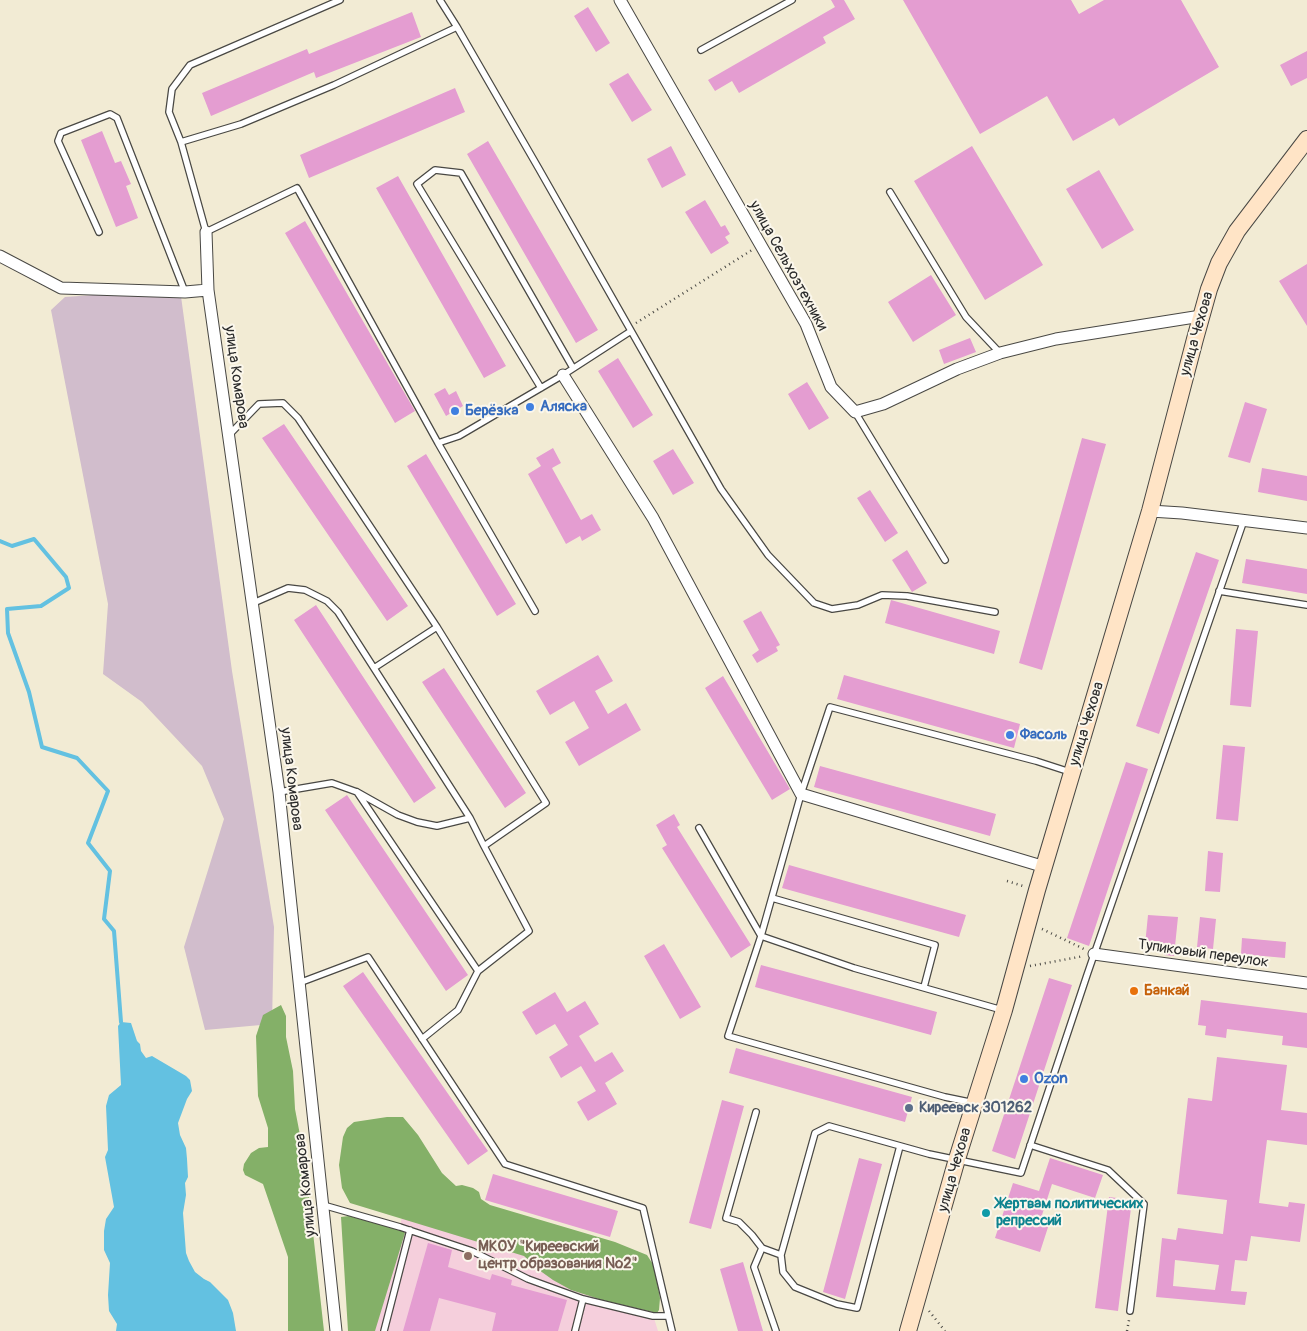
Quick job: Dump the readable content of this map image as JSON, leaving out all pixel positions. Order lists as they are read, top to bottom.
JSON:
{
  "streets": {
    "main road": ["улица Чехова"],
    "street": ["улица Сельхозтехники", "улица Комарова", "Тупиковый переулок"]
  },
  "places": [
    "Аляска",
    "Берёзка",
    "Фасоль",
    "Банкай",
    "Ozon",
    "Киреевск 301262",
    "Жертвам политических репрессий",
    "МКОУ \"Киреевский центр образования №2\""
  ]
}
